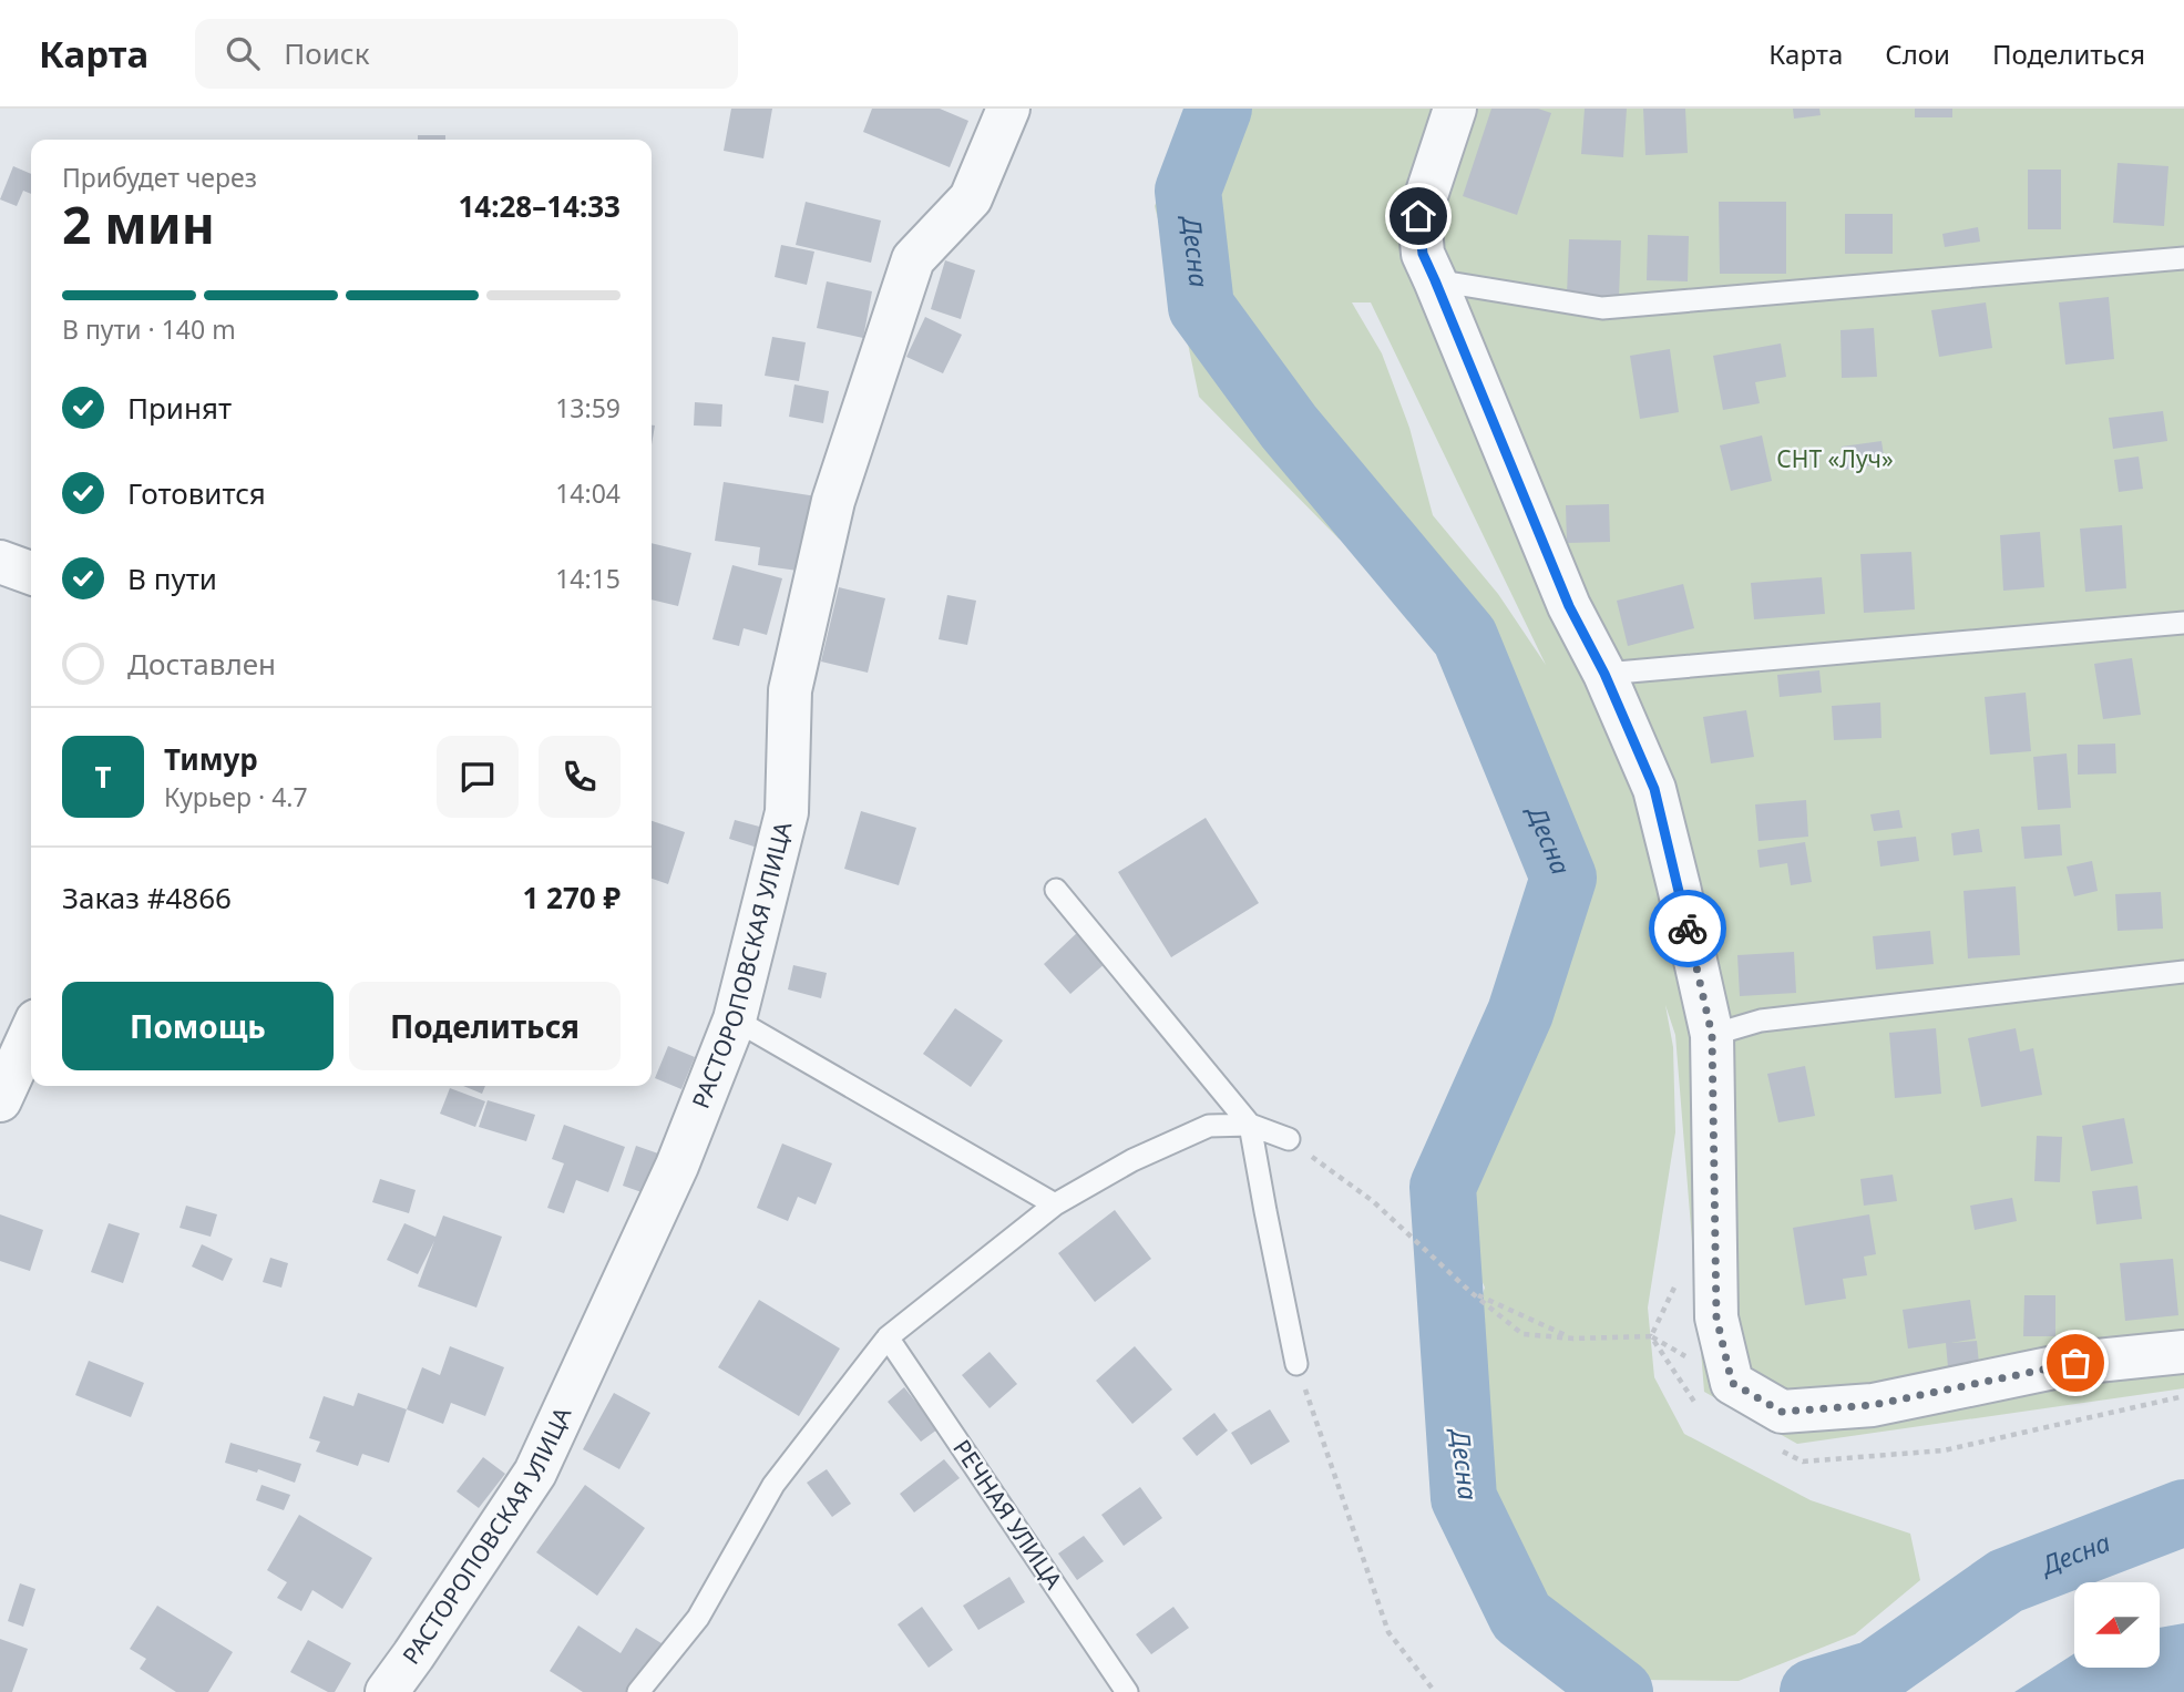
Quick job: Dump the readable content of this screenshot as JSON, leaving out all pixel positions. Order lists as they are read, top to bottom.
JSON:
{
  "streets": {
    "street": ["РАСТОРОПОВСКАЯ УЛИЦА"],
    "lane": ["РЕЧНАЯ УЛИЦА"]
  },
  "water": ["Десна"],
  "parks": ["СНТ «Луч»"],
  "north": "left",
  "page": {
    "header": "Карта",
    "search": "Поиск",
    "nav": ["Карта", "Слои", "Поделиться"],
    "heading": ["2 мин", "Прибудет через", "14:28–14:33"],
    "panel": [
      "Тимур",
      "Курьер · 4.7",
      "Заказ #4866",
      "1 270 ₽"
    ],
    "bar": "В пути · 140 m",
    "list": [
      ["Принят", "13:59"],
      ["Готовится", "14:04"],
      ["В пути", "14:15"],
      "Доставлен"
    ],
    "round": "Т",
    "buttons": ["Помощь", "Поделиться"]
  }
}
